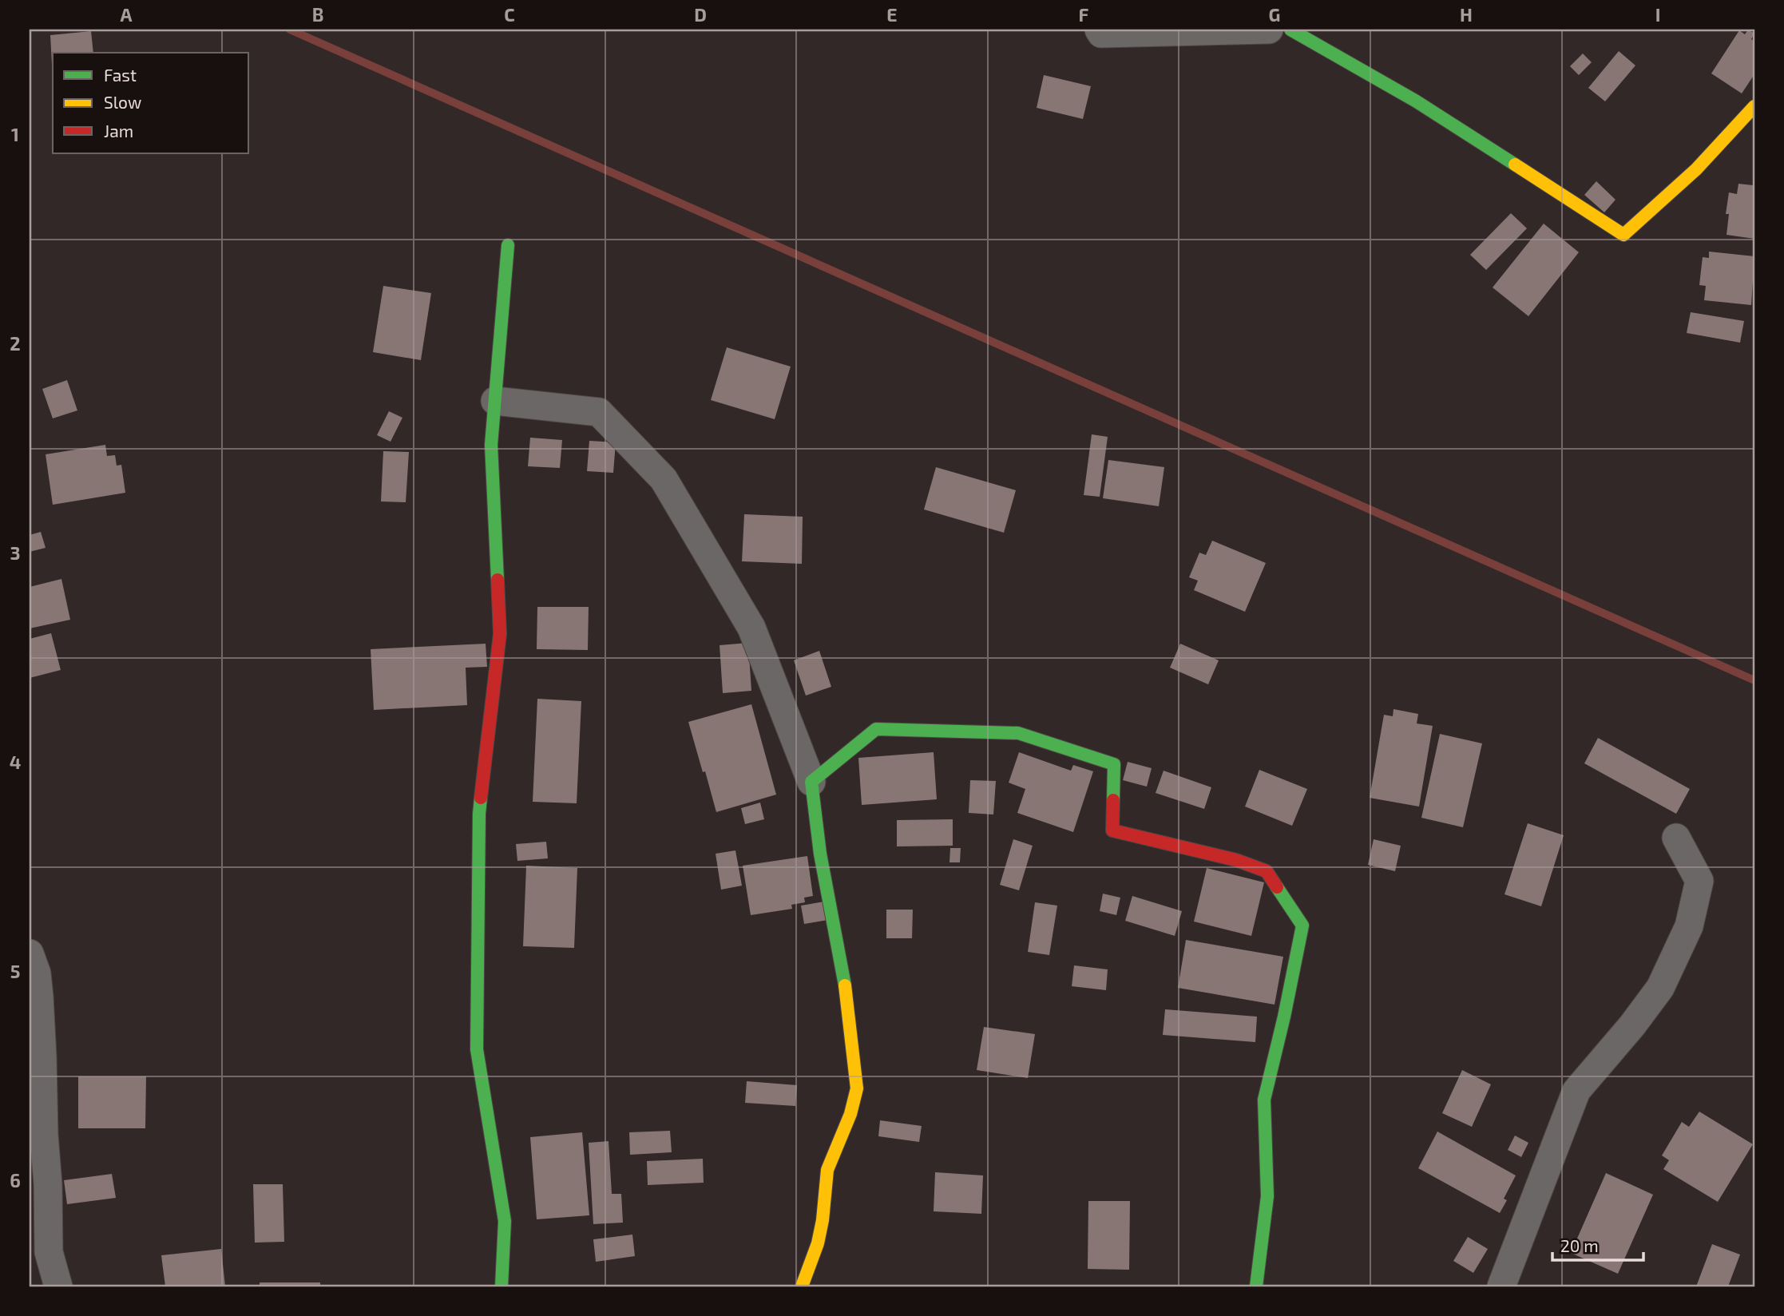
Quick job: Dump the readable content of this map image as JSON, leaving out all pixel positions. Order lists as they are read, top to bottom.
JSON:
{
  "legend": ["Fast", "Slow", "Jam"],
  "scale_bar": "20 m",
  "grid": {
    "columns": [
      "A",
      "B",
      "C",
      "D",
      "E",
      "F",
      "G",
      "H",
      "I"
    ],
    "rows": [
      "1",
      "2",
      "3",
      "4",
      "5",
      "6"
    ]
  }
}
